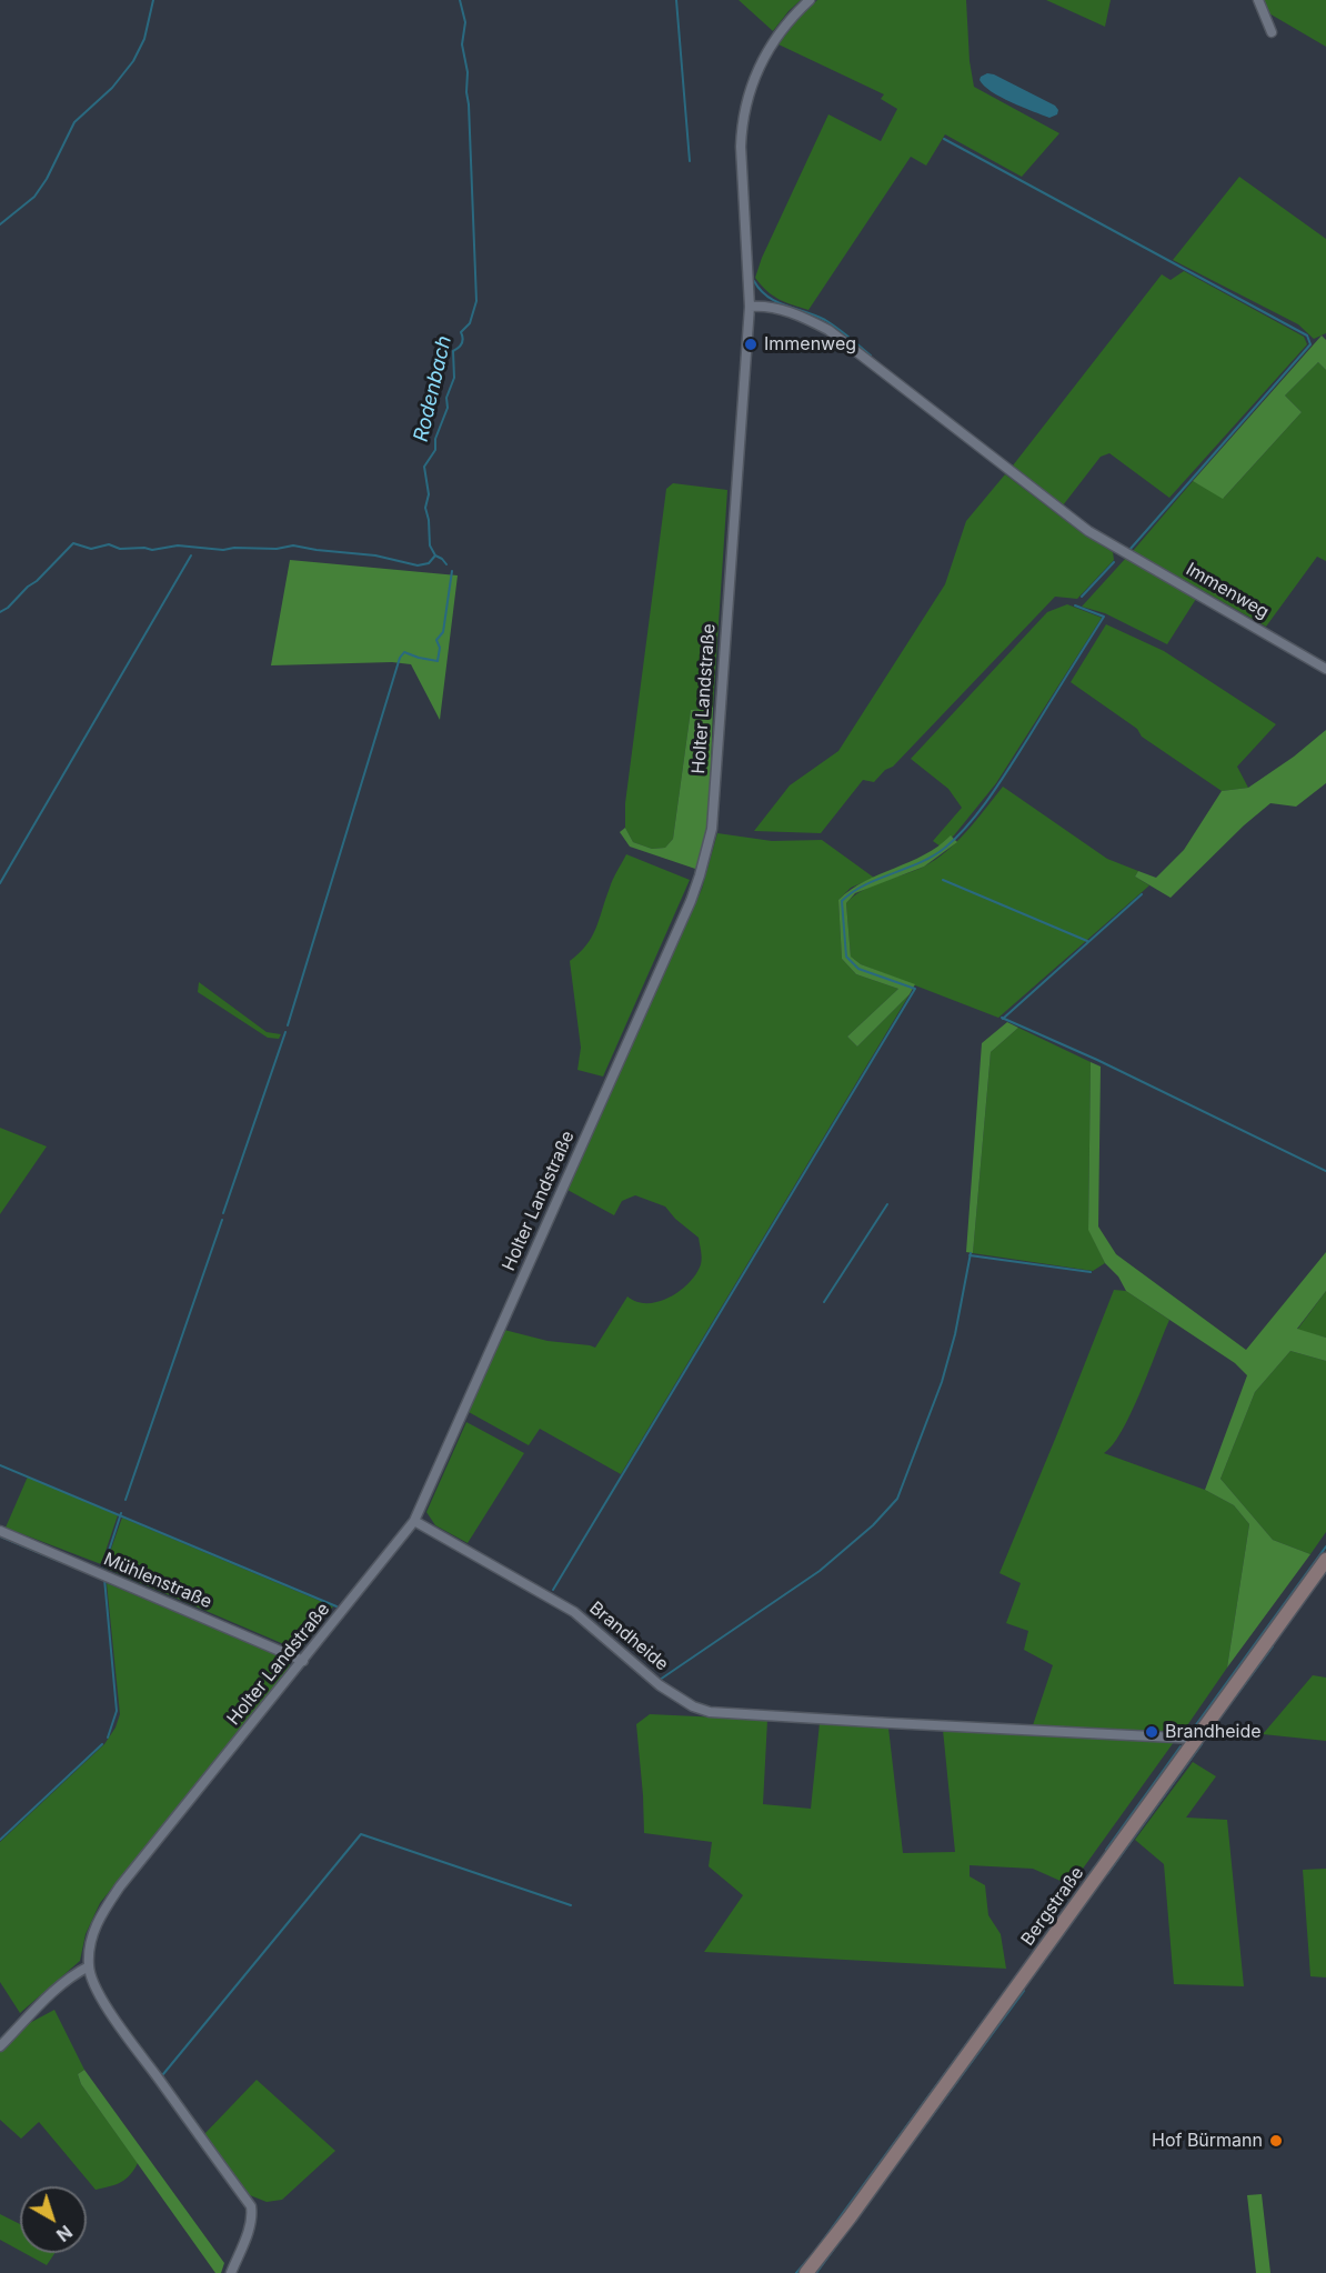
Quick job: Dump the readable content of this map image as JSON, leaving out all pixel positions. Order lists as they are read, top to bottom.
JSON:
{
  "streets": {
    "street": [
      "Immenweg",
      "Holter Landstraße",
      "Mühlenstraße",
      "Brandheide",
      "Bergstraße"
    ]
  },
  "crossings": [
    ["Immenweg", "Holter Landstraße"],
    ["Holter Landstraße", "Mühlenstraße"],
    ["Holter Landstraße", "Brandheide"],
    ["Brandheide", "Bergstraße"]
  ],
  "water": ["Rodenbach"],
  "places": ["Immenweg", "Brandheide", "Hof Bürmann"],
  "north": "bottom right"
}
